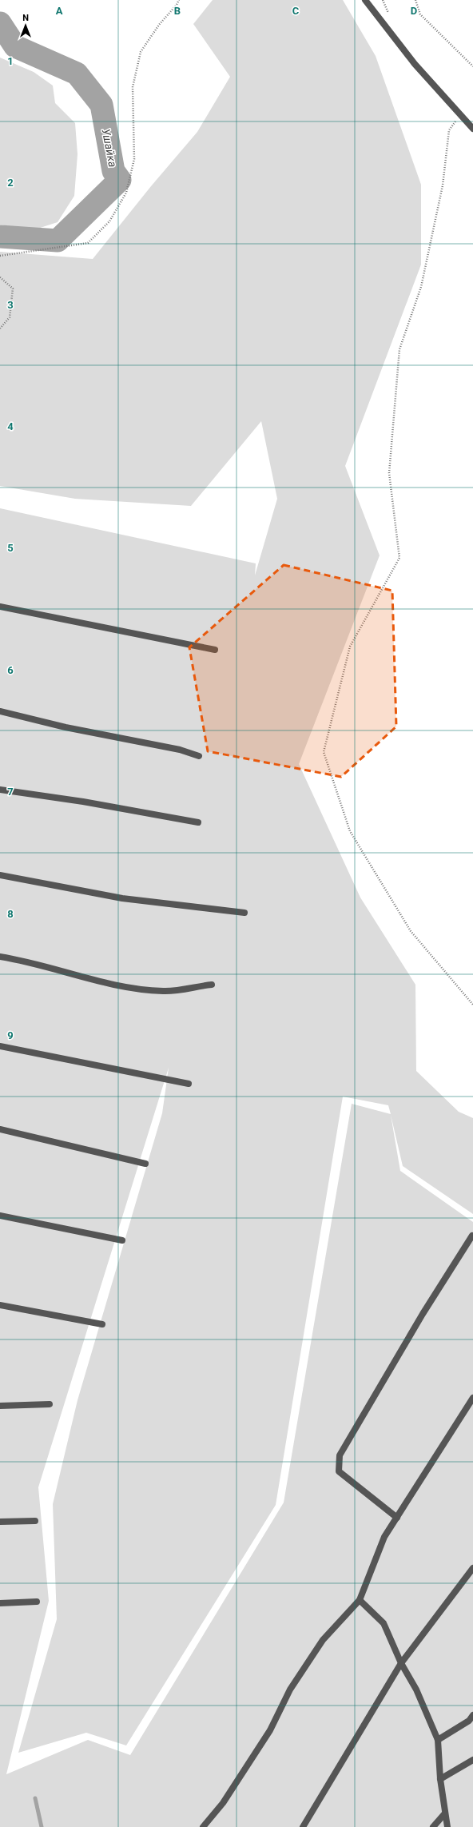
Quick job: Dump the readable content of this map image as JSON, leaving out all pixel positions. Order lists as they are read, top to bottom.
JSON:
{
  "water": ["Ушайка"],
  "north": "top",
  "grid": {
    "columns": [
      "A",
      "B",
      "C",
      "D"
    ],
    "rows": [
      "1",
      "2",
      "3",
      "4",
      "5",
      "6",
      "7",
      "8",
      "9"
    ]
  }
}
